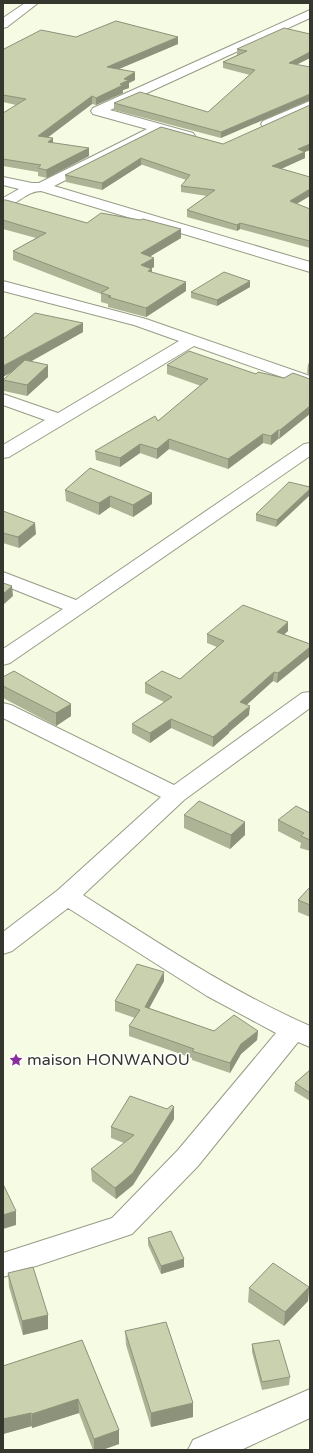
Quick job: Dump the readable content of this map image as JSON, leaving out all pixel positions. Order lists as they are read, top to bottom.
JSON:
{
  "places": {
    "place": ["maison HONWANOU"]
  }
}
